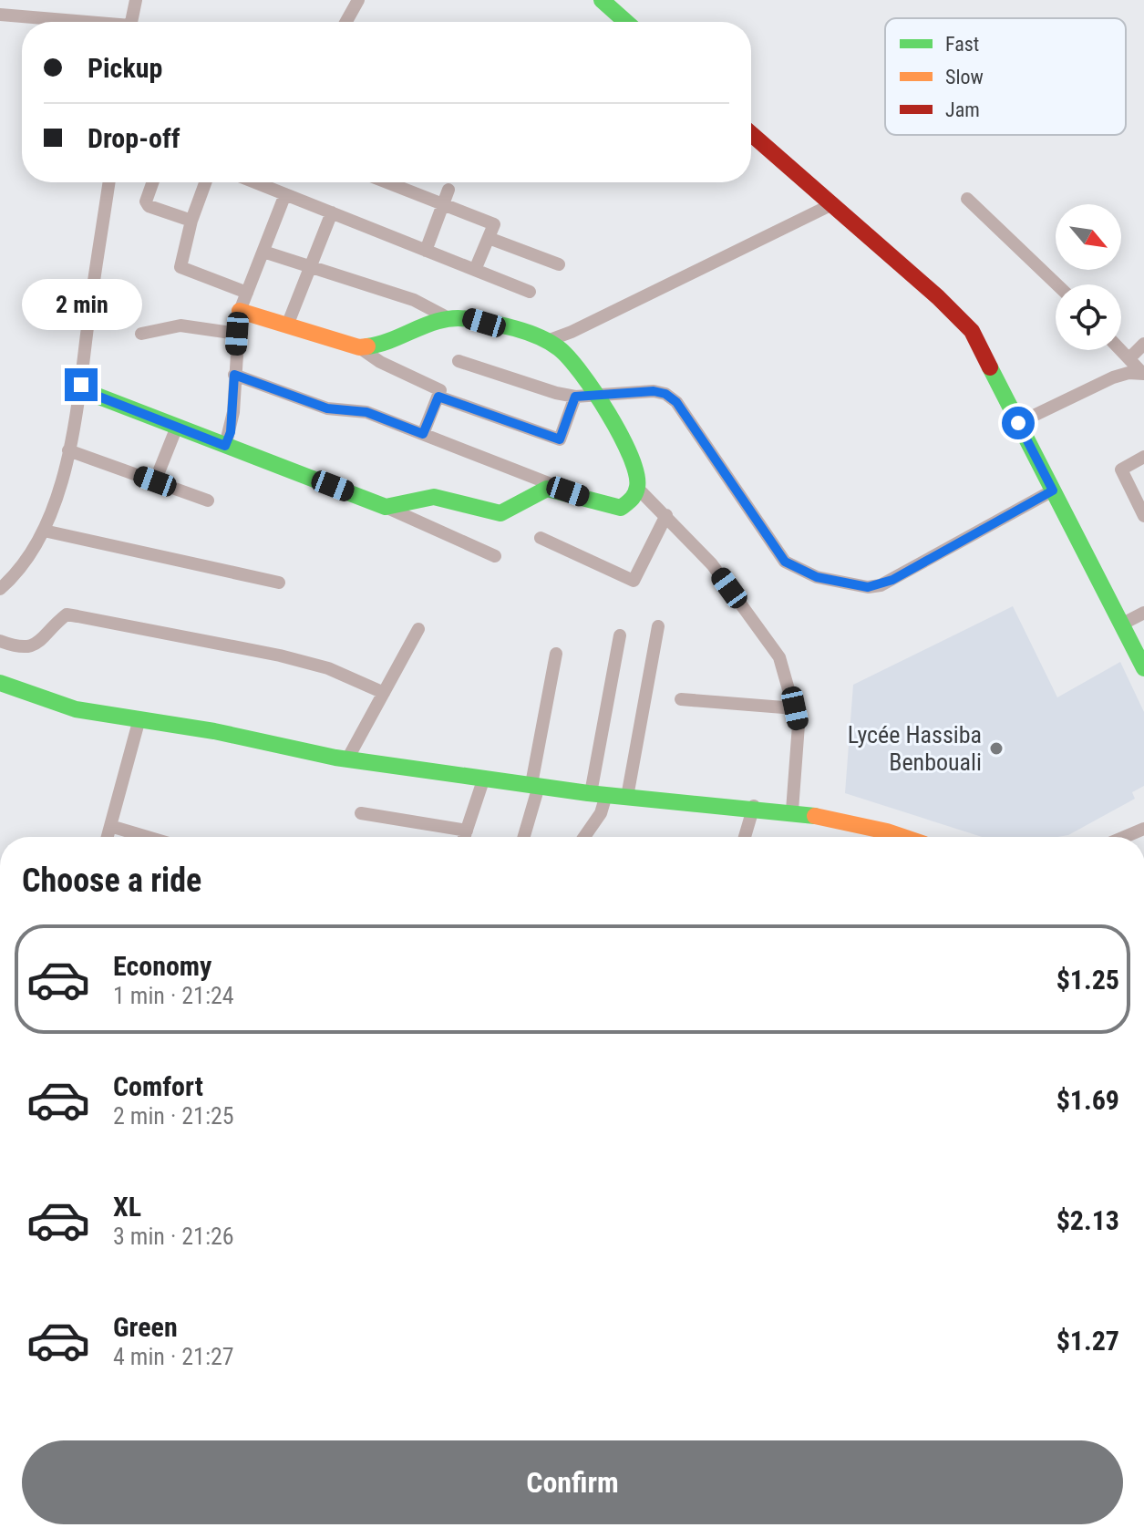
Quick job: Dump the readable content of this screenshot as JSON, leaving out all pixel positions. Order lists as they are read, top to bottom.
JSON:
{
  "places": ["Lycée Hassiba Benbouali"],
  "legend": ["Fast", "Slow", "Jam"],
  "north": "bottom right",
  "page": {
    "banner": ["Pickup", "Drop-off"],
    "bubble": "2 min",
    "heading": "Choose a ride",
    "list": [
      {
        "name": "Economy",
        "note": "1 min · 21:24",
        "value": "$1.25"
      },
      {
        "name": "Comfort",
        "note": "2 min · 21:25",
        "value": "$1.69"
      },
      {
        "name": "XL",
        "note": "3 min · 21:26",
        "value": "$2.13"
      },
      {
        "name": "Green",
        "note": "4 min · 21:27",
        "value": "$1.27"
      }
    ],
    "buttons": "Confirm"
  }
}
